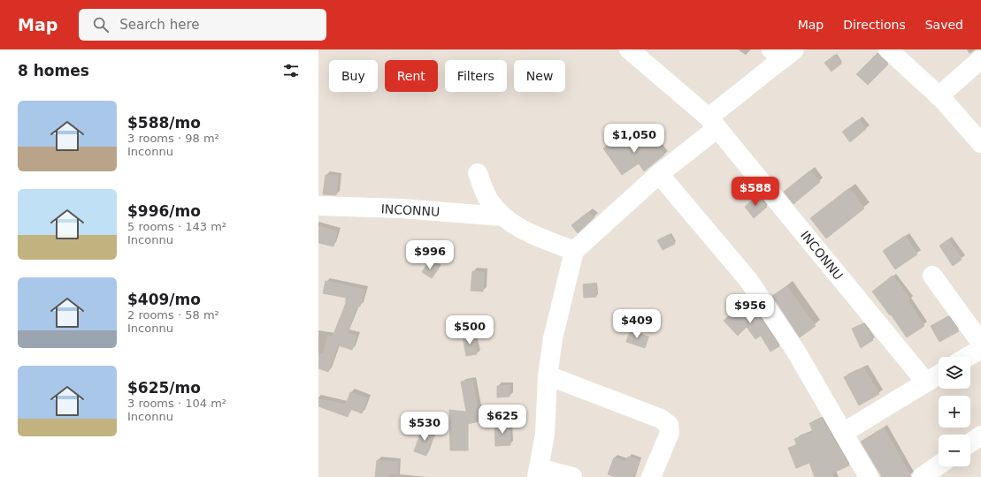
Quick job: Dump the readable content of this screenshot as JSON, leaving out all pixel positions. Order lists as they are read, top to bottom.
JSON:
{
  "streets": {
    "street": ["INCONNU"]
  },
  "page": {
    "header": "Map",
    "search": "Search here",
    "nav": ["Map", "Directions", "Saved"],
    "heading": "8 homes",
    "chip": [
      "Buy",
      "Rent",
      "Filters",
      "New"
    ],
    "list": [
      {
        "name": "$588/mo",
        "note": "3 rooms · 98 m² · Inconnu"
      },
      {
        "name": "$996/mo",
        "note": "5 rooms · 143 m² · Inconnu"
      },
      {
        "name": "$409/mo",
        "note": "2 rooms · 58 m² · Inconnu"
      },
      {
        "name": "$625/mo",
        "note": "3 rooms · 104 m² · Inconnu"
      }
    ],
    "price": [
      "$1,050",
      "$588",
      "$996",
      "$956",
      "$409",
      "$500",
      "$625",
      "$530"
    ],
    "map_buttons": ["+", "−"]
  }
}
